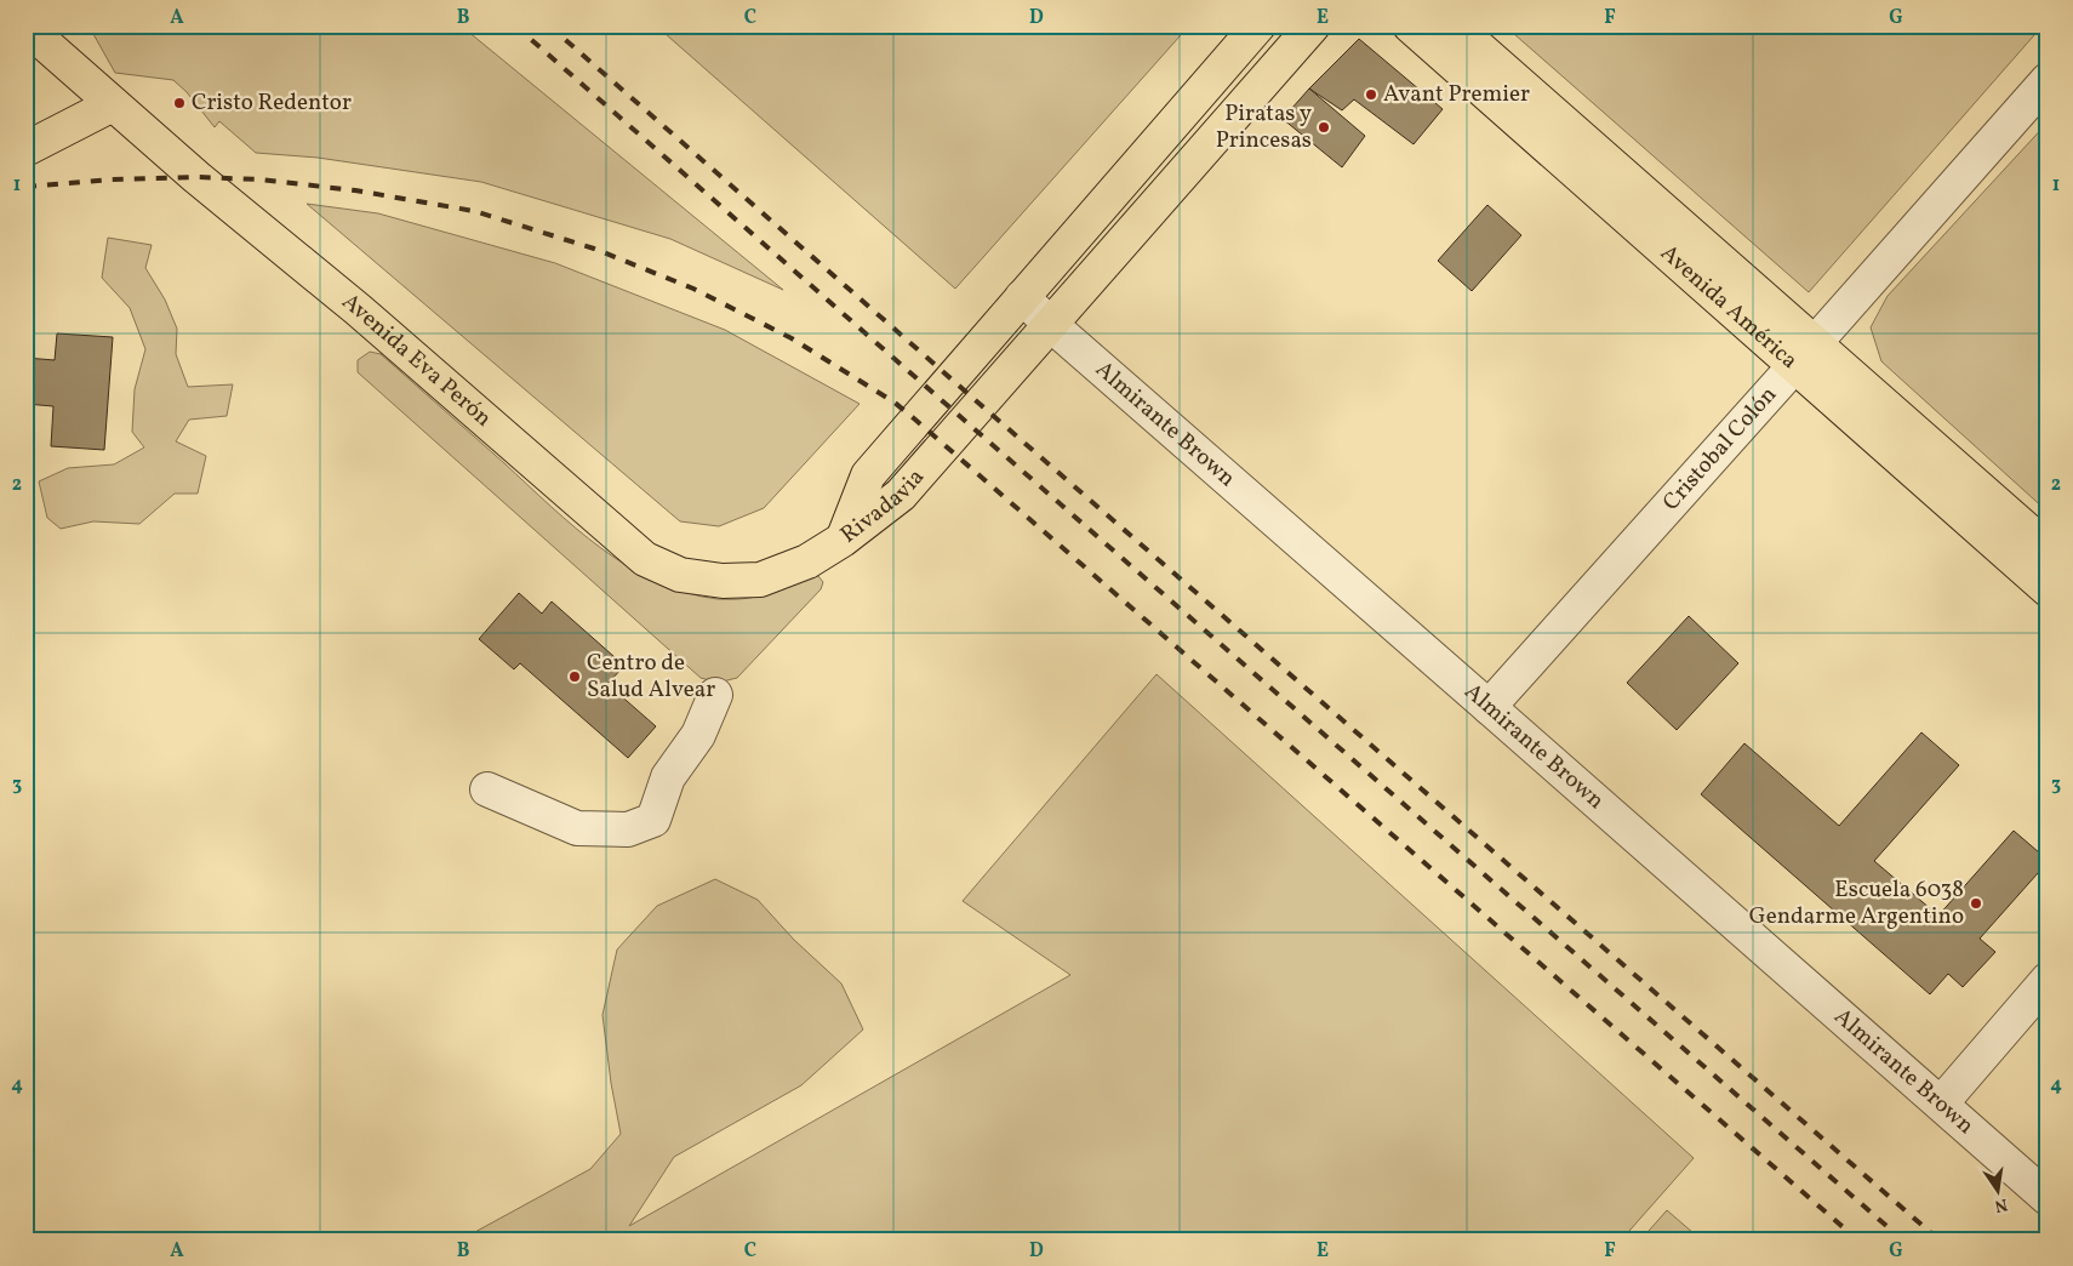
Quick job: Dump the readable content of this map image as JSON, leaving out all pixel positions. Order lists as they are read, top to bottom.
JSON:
{
  "streets": {
    "main road": ["Avenida América", "Avenida Eva Perón", "Rivadavia"],
    "street": ["Almirante Brown", "Cristobal Colón"]
  },
  "crossings": [
    ["Avenida América", "Cristobal Colón"],
    ["Avenida Eva Perón", "Rivadavia"],
    ["Almirante Brown", "Cristobal Colón"],
    ["Almirante Brown", "Rivadavia"]
  ],
  "places": [
    "Avant Premier",
    "Cristo Redentor",
    "Piratas y Princesas",
    "Centro de Salud Alvear",
    "Escuela 6038 Gendarme Argentino"
  ],
  "north": "bottom",
  "grid": {
    "columns": [
      "A",
      "B",
      "C",
      "D",
      "E",
      "F",
      "G"
    ],
    "rows": [
      "1",
      "2",
      "3",
      "4"
    ]
  }
}
